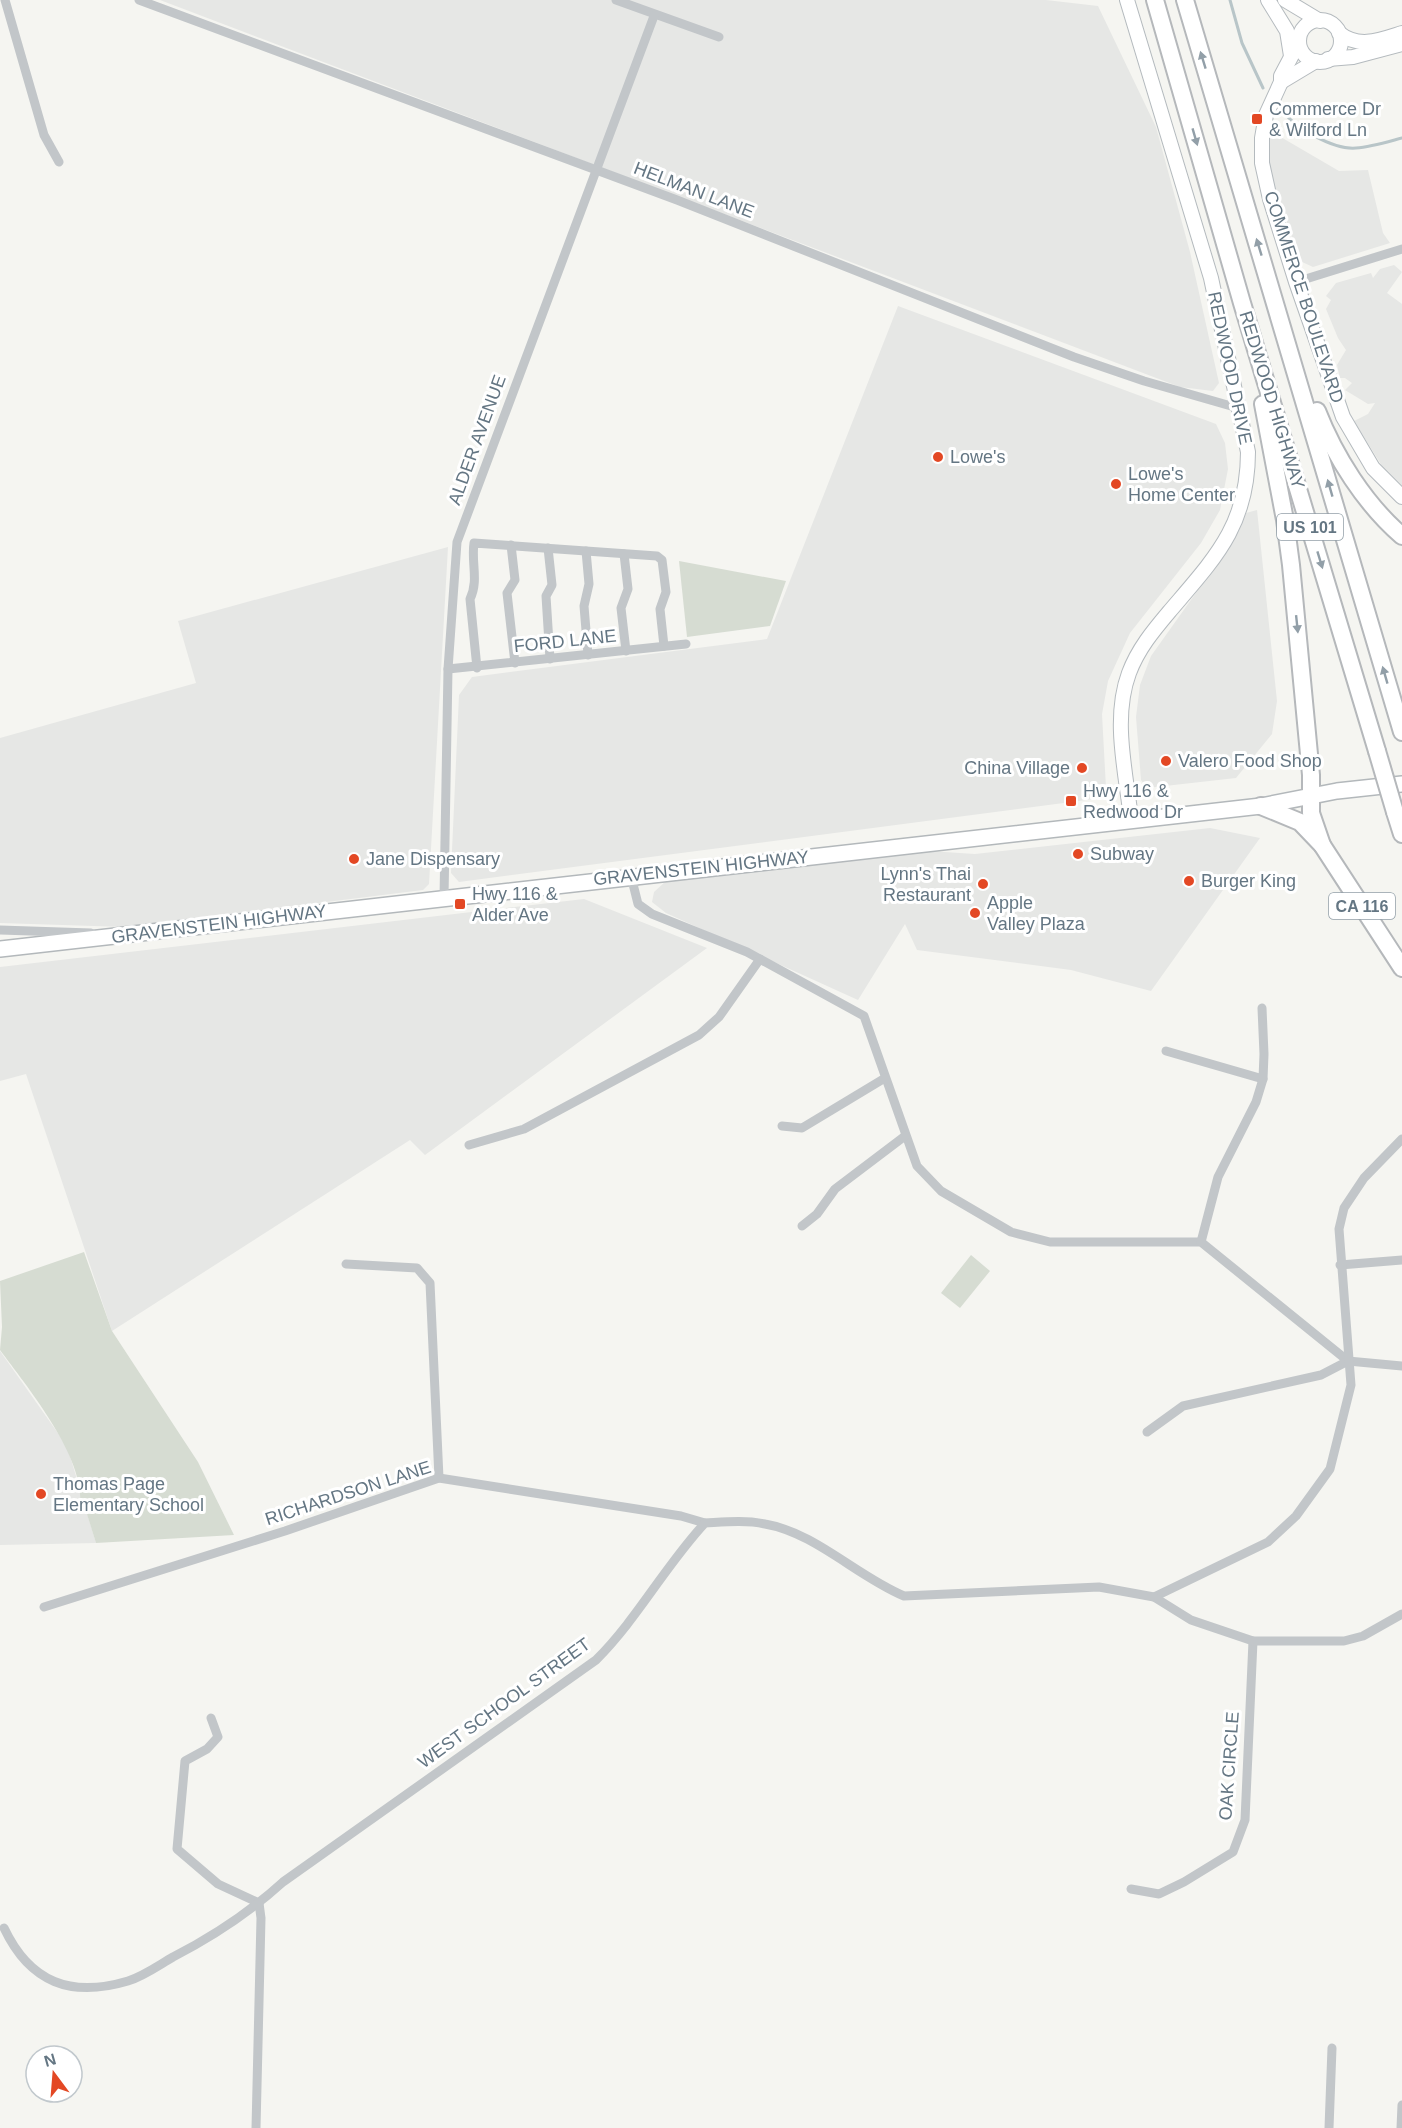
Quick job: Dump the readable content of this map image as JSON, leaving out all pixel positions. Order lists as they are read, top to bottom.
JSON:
{
  "streets": {
    "highway": ["REDWOOD HIGHWAY", "US 101", "CA 116"],
    "main road": ["GRAVENSTEIN HIGHWAY"],
    "street": [
      "HELMAN LANE",
      "COMMERCE BOULEVARD",
      "REDWOOD DRIVE",
      "ALDER AVENUE",
      "FORD LANE",
      "RICHARDSON LANE",
      "WEST SCHOOL STREET",
      "OAK CIRCLE"
    ]
  },
  "crossings": [
    ["HELMAN LANE", "REDWOOD DRIVE"],
    ["HELMAN LANE", "ALDER AVENUE"],
    ["REDWOOD DRIVE", "GRAVENSTEIN HIGHWAY"],
    ["ALDER AVENUE", "FORD LANE"],
    ["ALDER AVENUE", "GRAVENSTEIN HIGHWAY"],
    ["GRAVENSTEIN HIGHWAY", "CA 116"],
    ["RICHARDSON LANE", "WEST SCHOOL STREET"]
  ],
  "places": {
    "transit": ["Commerce Dr & Wilford Ln", "Hwy 116 & Redwood Dr", "Hwy 116 & Alder Ave"],
    "other": [
      "Lowe's",
      "Lowe's Home Center",
      "Valero Food Shop",
      "China Village",
      "Subway",
      "Jane Dispensary",
      "Burger King",
      "Lynn's Thai Restaurant",
      "Apple Valley Plaza",
      "Thomas Page Elementary School"
    ]
  },
  "north": "top"
}
